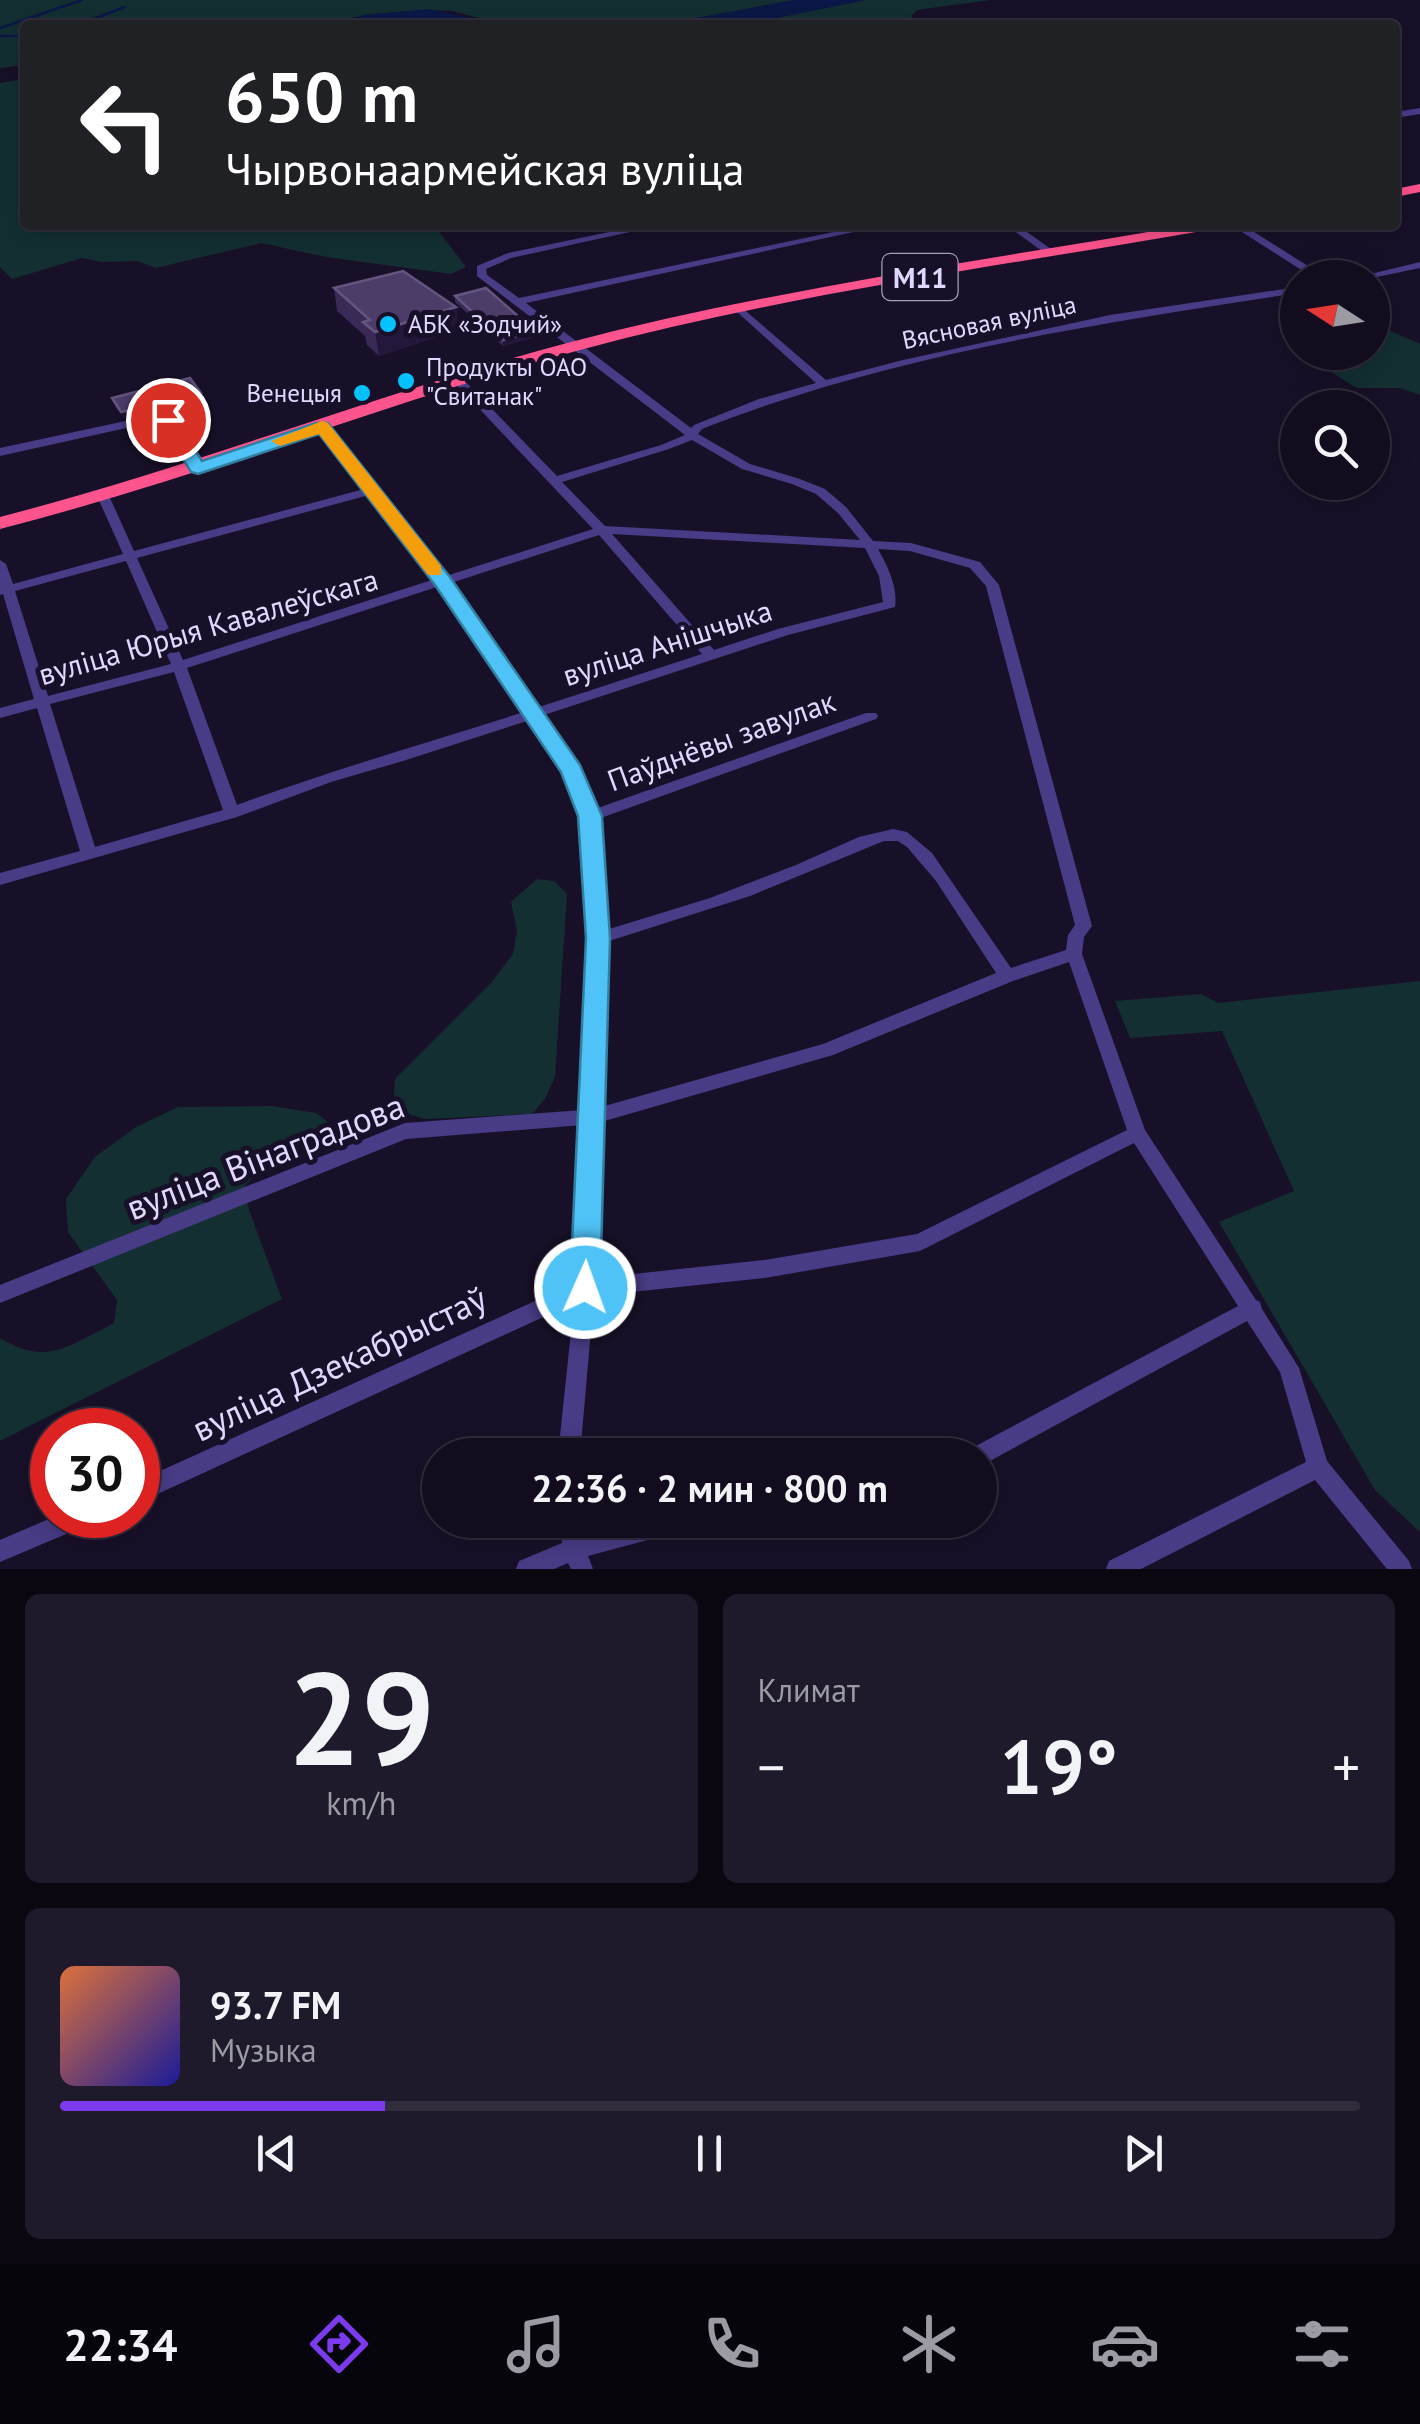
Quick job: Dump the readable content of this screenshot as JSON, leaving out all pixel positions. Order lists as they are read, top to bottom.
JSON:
{
  "streets": {
    "highway": ["М11"],
    "street": [
      "Вясновая вуліца",
      "вуліца Юрыя Кавалеўскага",
      "вуліца Анішчыка",
      "Паўднёвы завулак",
      "вуліца Вінаградова",
      "вуліца Дзекабрыстаў"
    ]
  },
  "crossings": [
    ["М11", "вуліца Анішчыка"],
    ["Вясновая вуліца", "вуліца Анішчыка"]
  ],
  "places": ["АБК «Зодчий»", "Продукты ОАО \"Свитанак\"", "Венецыя"],
  "north": "left",
  "page": {
    "turn": ["650 m", "Чырвонаармейская вуліца"],
    "limit": "30",
    "trip": "22:36 · 2 мин · 800 m",
    "tile": [
      ["29", "km/h"],
      "Климат"
    ],
    "heat": ["−", "19°", "+"],
    "song": ["93.7 FM", "Музыка"],
    "tabs": "22:34"
  }
}
